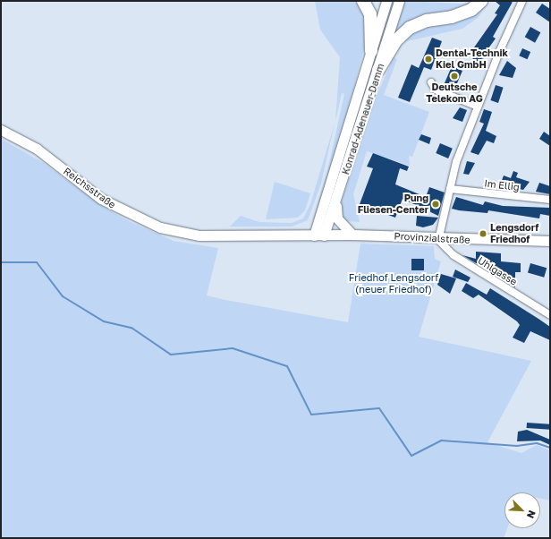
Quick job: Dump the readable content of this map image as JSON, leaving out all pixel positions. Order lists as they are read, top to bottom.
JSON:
{
  "streets": {
    "main road": ["Konrad-Adenauer-Damm", "Reichsstraße", "Provinzialstraße"],
    "street": ["Im Ellig", "Uhlgasse"]
  },
  "crossings": [
    ["Konrad-Adenauer-Damm", "Reichsstraße"],
    ["Konrad-Adenauer-Damm", "Provinzialstraße"],
    ["Reichsstraße", "Provinzialstraße"],
    ["Provinzialstraße", "Uhlgasse"]
  ],
  "parks": ["Friedhof Lengsdorf (neuer Friedhof)"],
  "places": [
    "Dental-Technik Kiel GmbH",
    "Deutsche Telekom AG",
    "Pung Fliesen-Center",
    "Lengsdorf Friedhof"
  ],
  "north": "bottom right"
}
